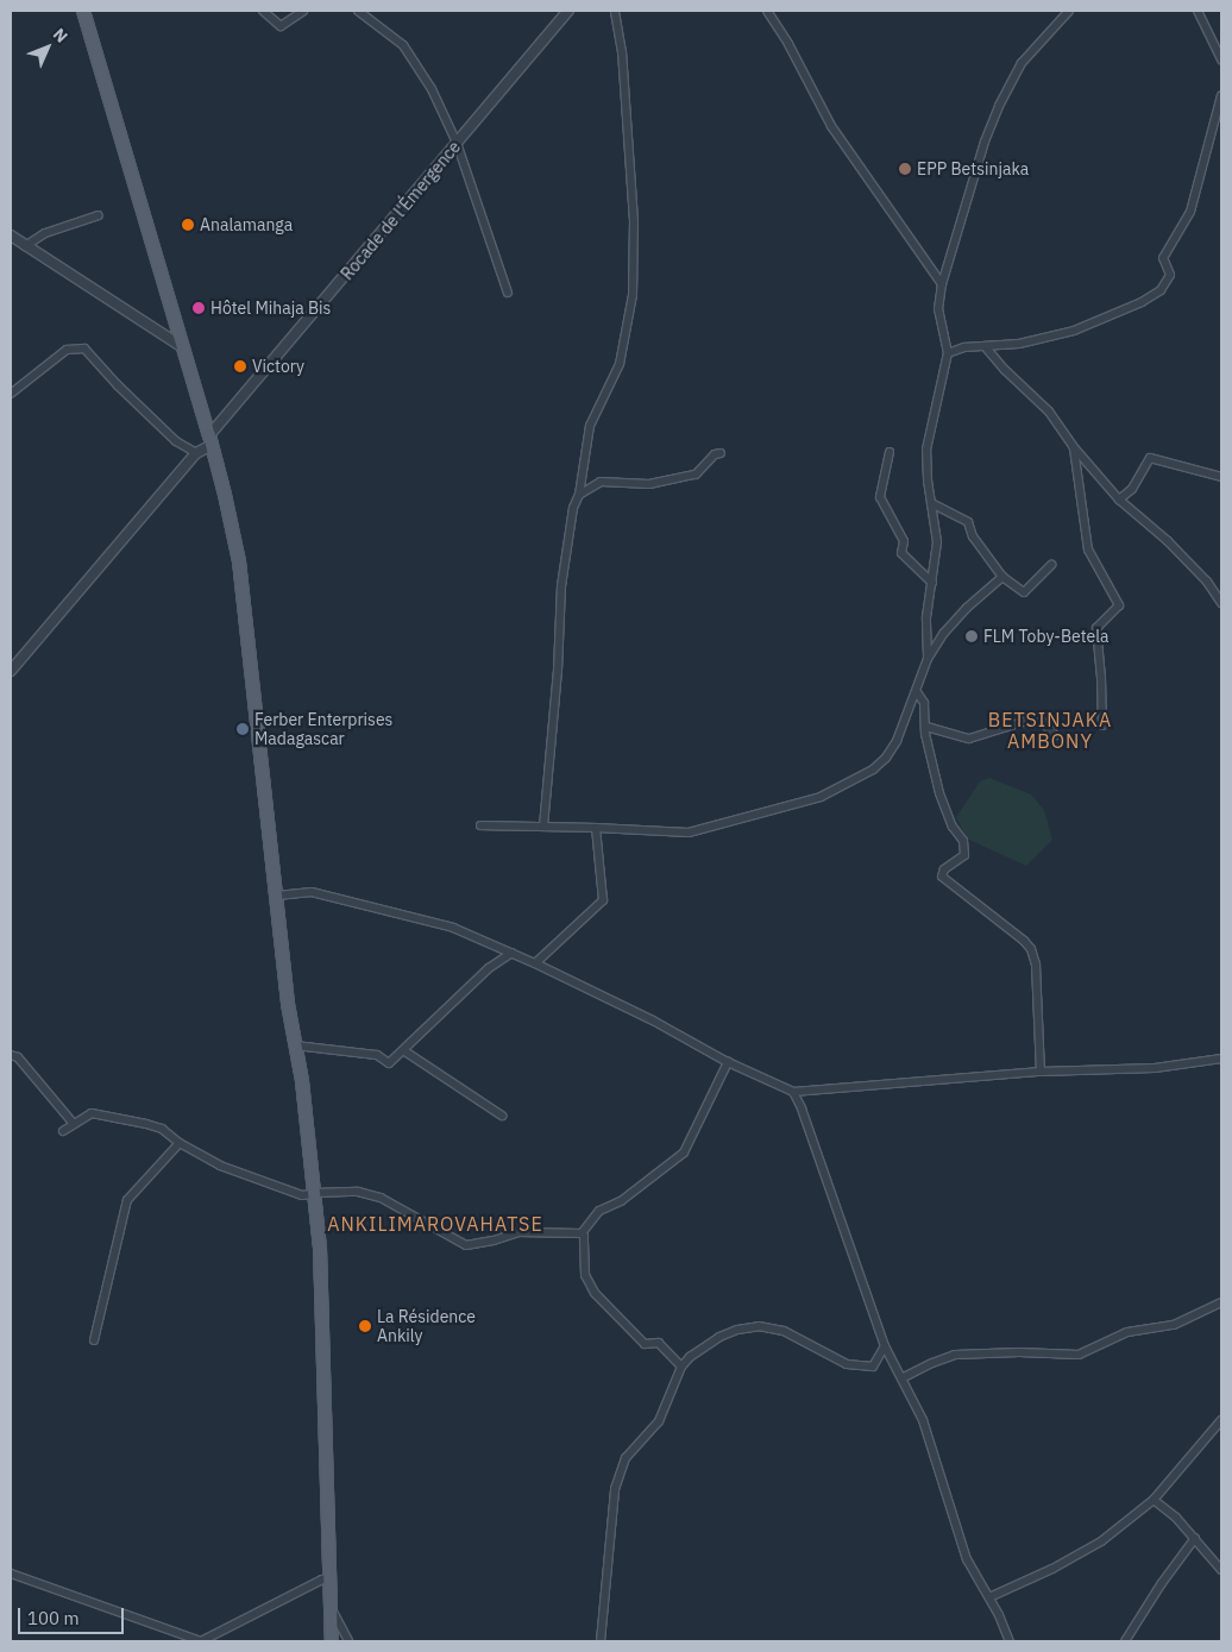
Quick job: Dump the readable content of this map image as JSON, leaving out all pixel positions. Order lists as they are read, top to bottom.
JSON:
{
  "streets": {
    "street": ["Rocade de l'Émergence"]
  },
  "districts": ["BETSINJAKA AMBONY", "ANKILIMAROVAHATSE"],
  "places": [
    "EPP Betsinjaka",
    "Analamanga",
    "Hôtel Mihaja Bis",
    "Victory",
    "FLM Toby-Betela",
    "Ferber Enterprises Madagascar",
    "La Résidence Ankily"
  ],
  "scale_bar": "100 m",
  "north": "top right"
}
